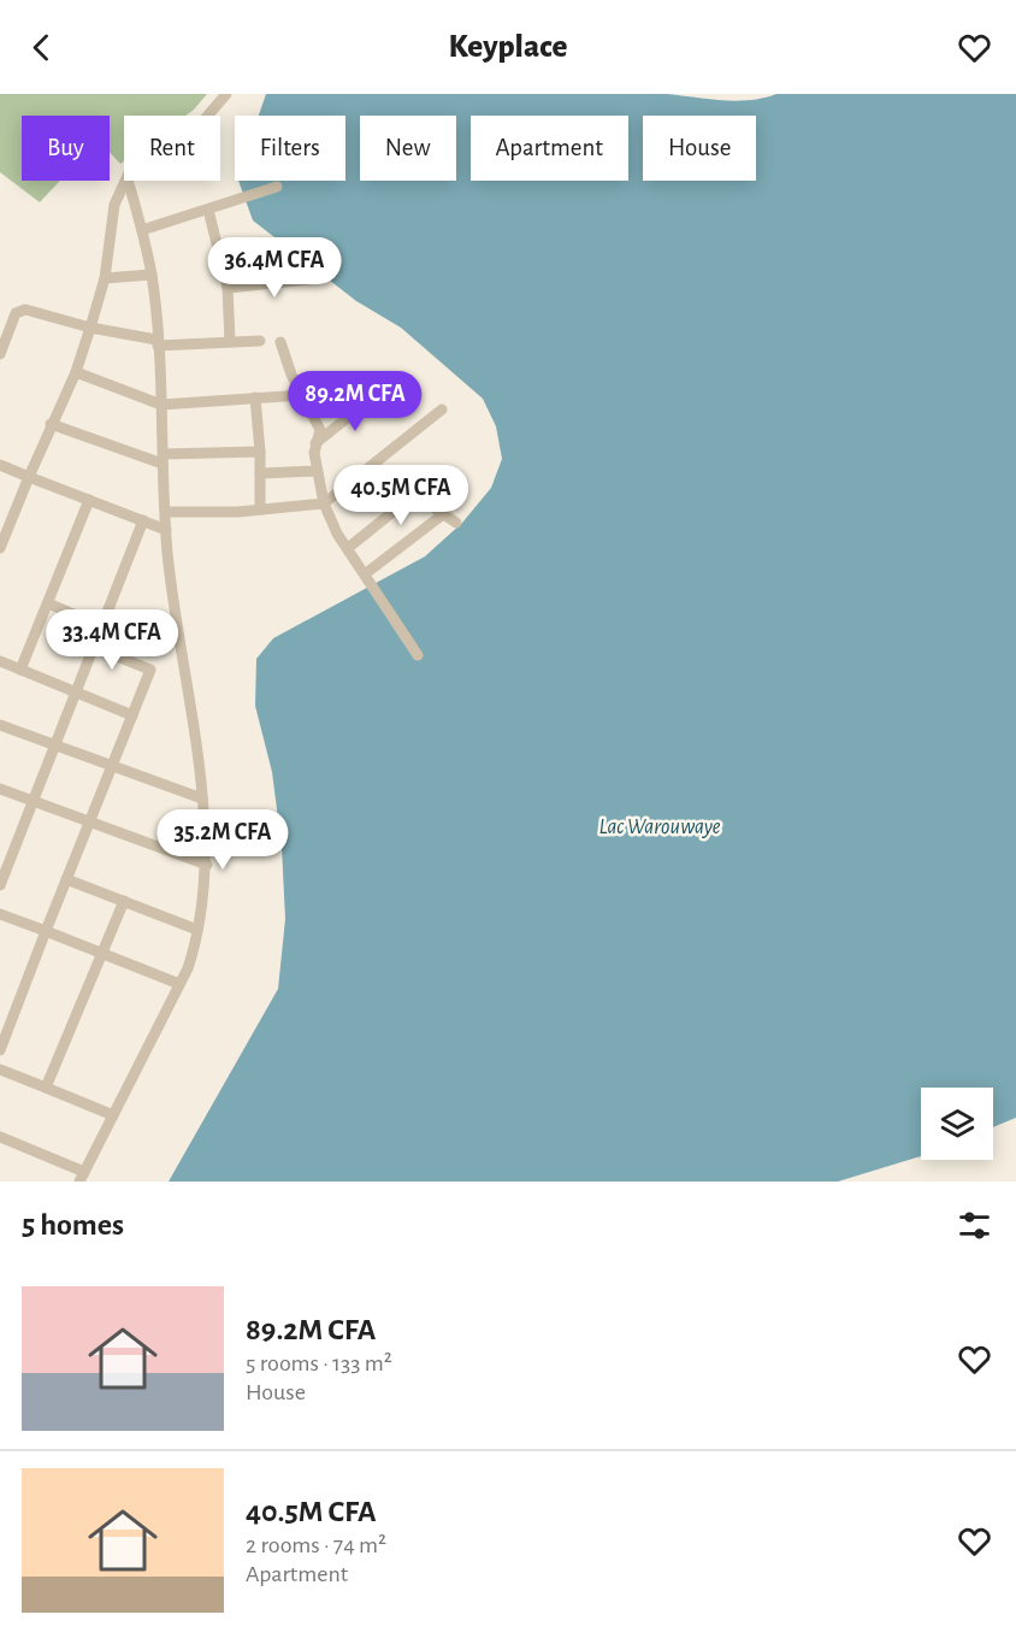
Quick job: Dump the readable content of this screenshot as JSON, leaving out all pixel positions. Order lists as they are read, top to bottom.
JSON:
{
  "water": ["Lac Warouwaye"],
  "page": {
    "header": "Keyplace",
    "chip": [
      "Buy",
      "Rent",
      "Filters",
      "New",
      "Apartment",
      "House"
    ],
    "price": [
      "36.4M CFA",
      "89.2M CFA",
      "40.5M CFA",
      "33.4M CFA",
      "35.2M CFA"
    ],
    "heading": "5 homes",
    "list": [
      {
        "name": "89.2M CFA",
        "note": "5 rooms · 133 m² · House"
      },
      {
        "name": "40.5M CFA",
        "note": "2 rooms · 74 m² · Apartment"
      }
    ]
  }
}
